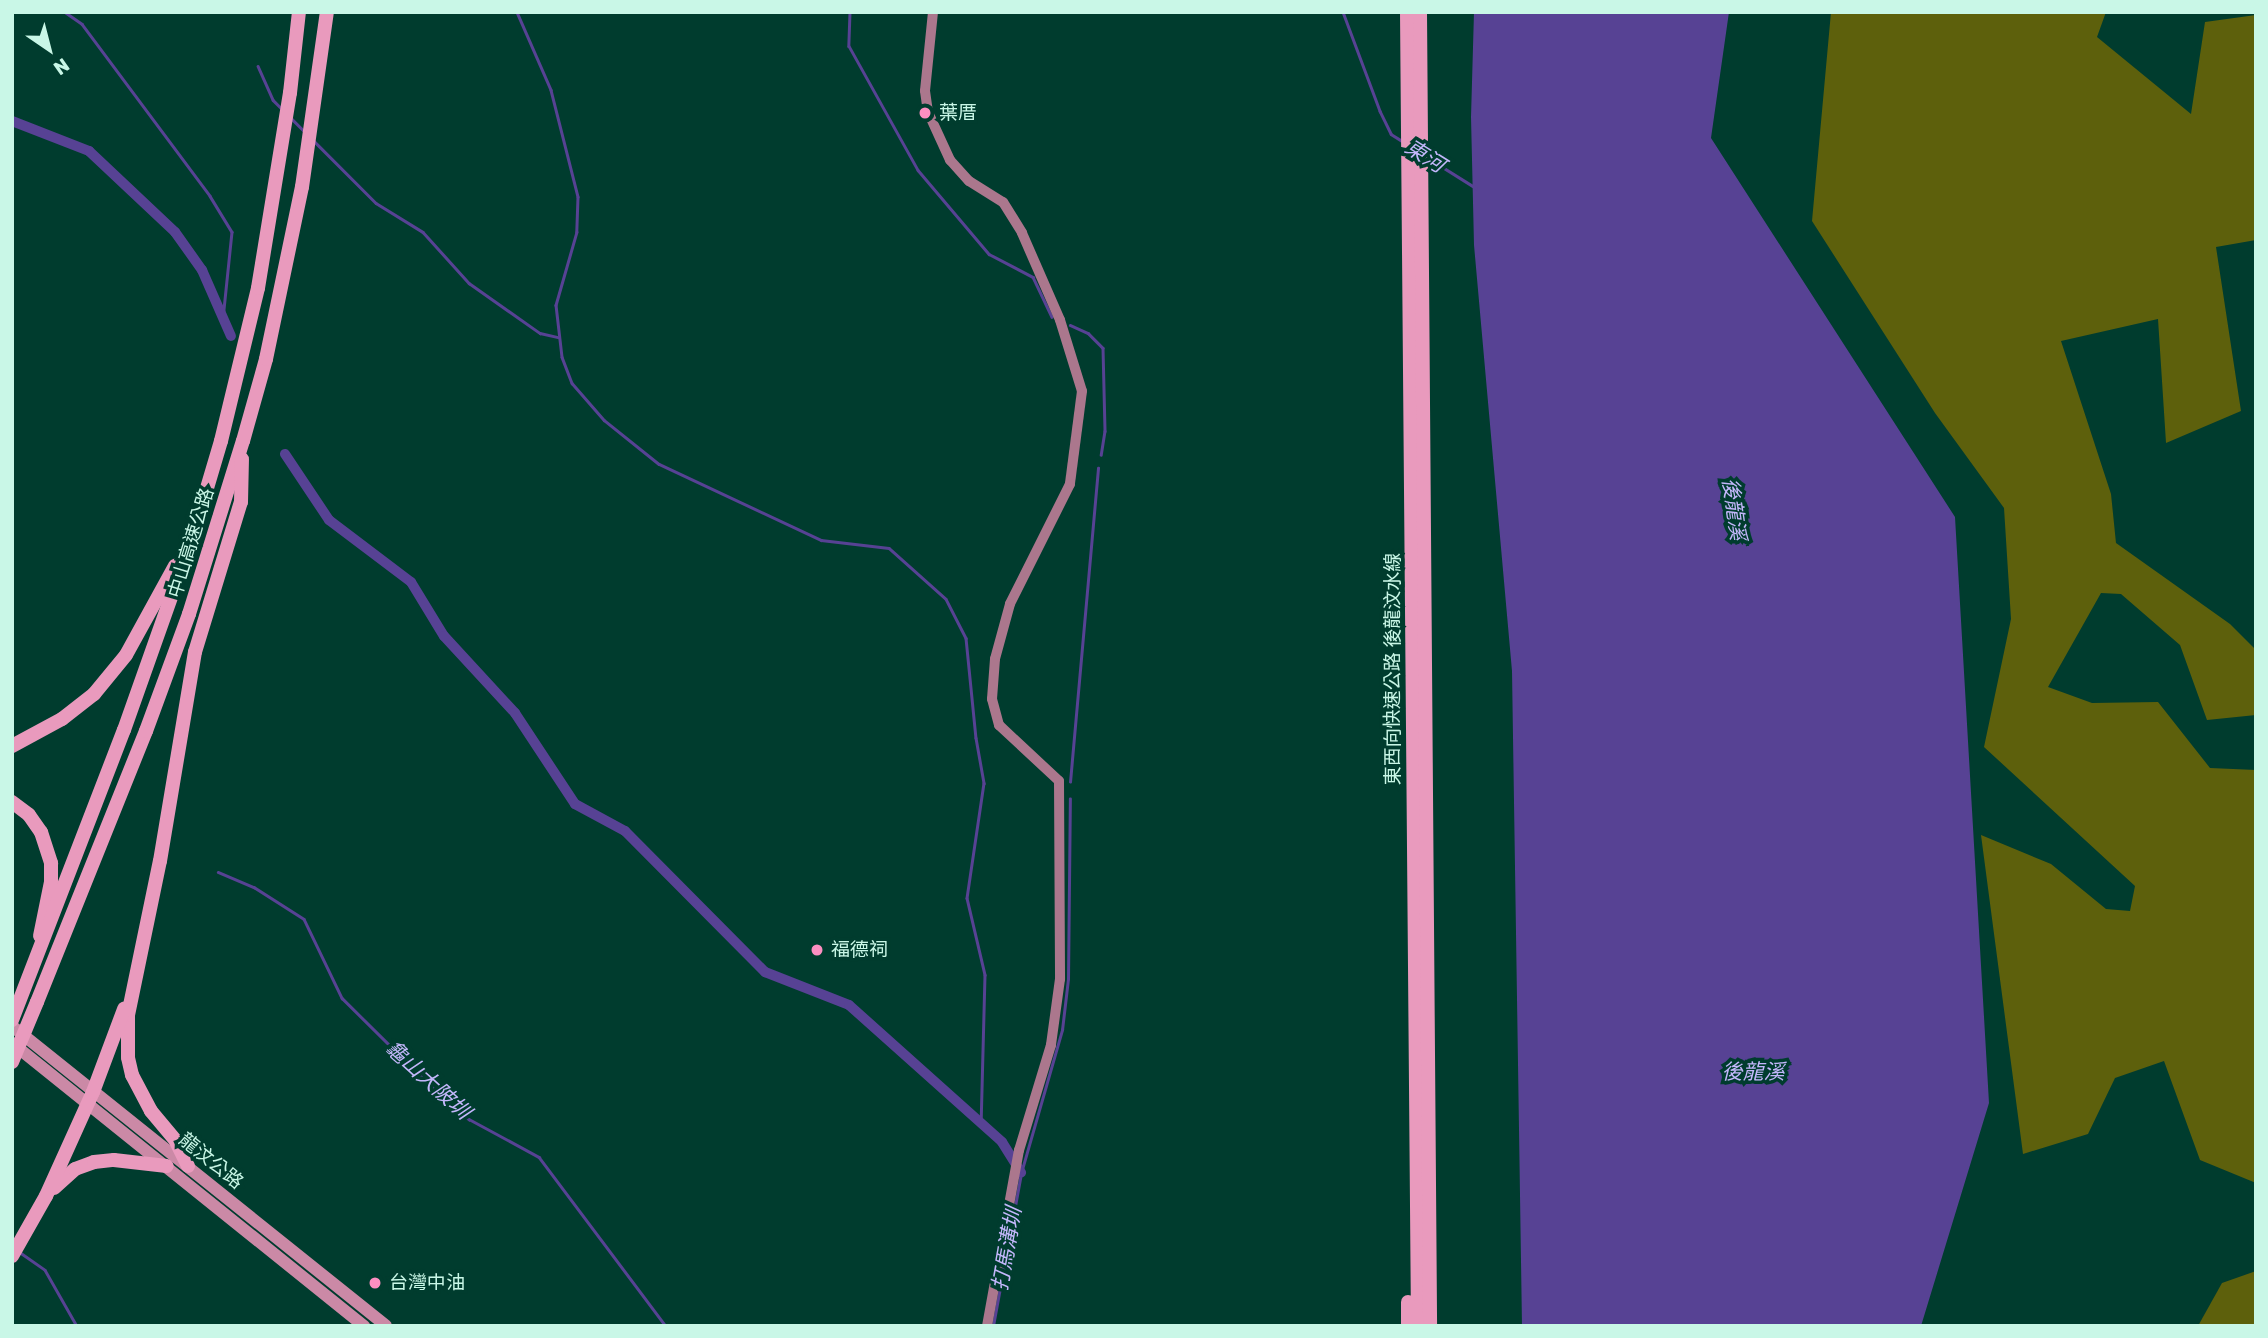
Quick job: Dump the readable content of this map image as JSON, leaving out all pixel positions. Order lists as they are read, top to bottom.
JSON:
{
  "streets": {
    "highway": ["中山高速公路", "東西向快速公路 後龍汶水線"],
    "main road": ["龍汶公路"]
  },
  "water": [
    "東河",
    "後龍溪",
    "龜山大陂圳",
    "打馬溝圳"
  ],
  "places": ["葉厝", "福德祠", "台灣中油"],
  "north": "bottom right"
}
